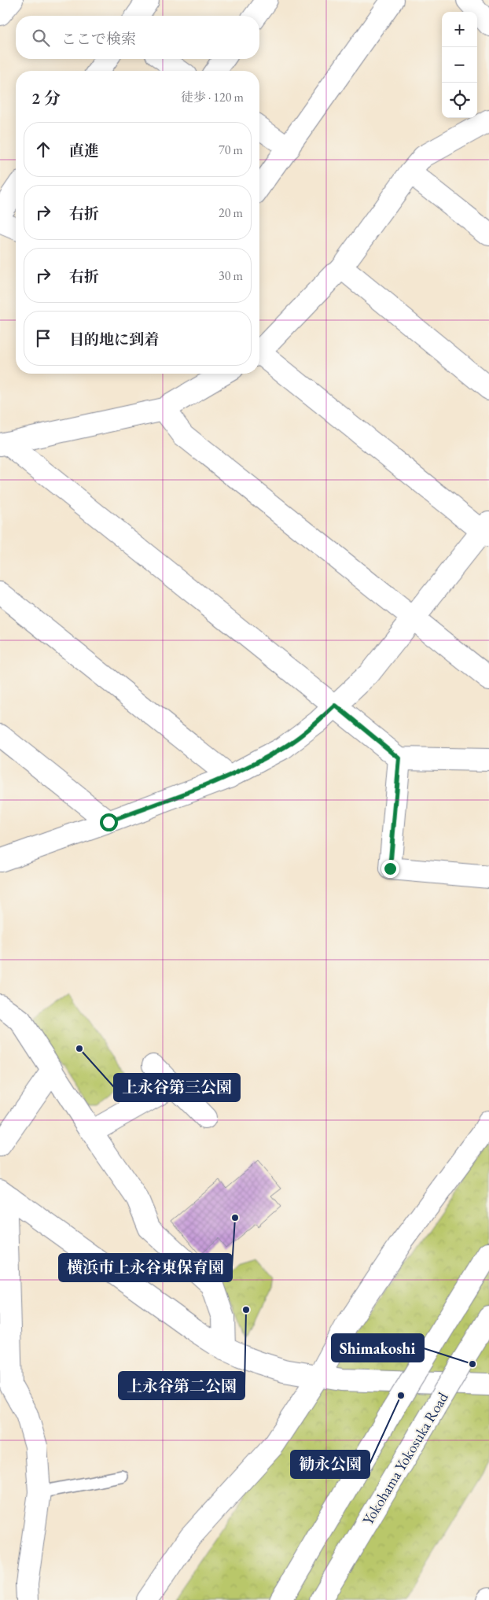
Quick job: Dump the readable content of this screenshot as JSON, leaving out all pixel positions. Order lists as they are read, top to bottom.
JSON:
{
  "streets": {
    "main road": ["Yokohama Yokosuka Road"]
  },
  "places": [
    "上永谷第三公園",
    "横浜市上永谷東保育園",
    "上永谷第二公園",
    "Shimakoshi",
    "勧永公園"
  ],
  "page": {
    "map_buttons": ["+", "−"],
    "search": "ここで検索",
    "heading": ["2 分", "徒歩 · 120 m"],
    "list": [
      ["直進", "70 m"],
      ["右折", "20 m"],
      ["右折", "30 m"],
      "目的地に到着"
    ]
  }
}
